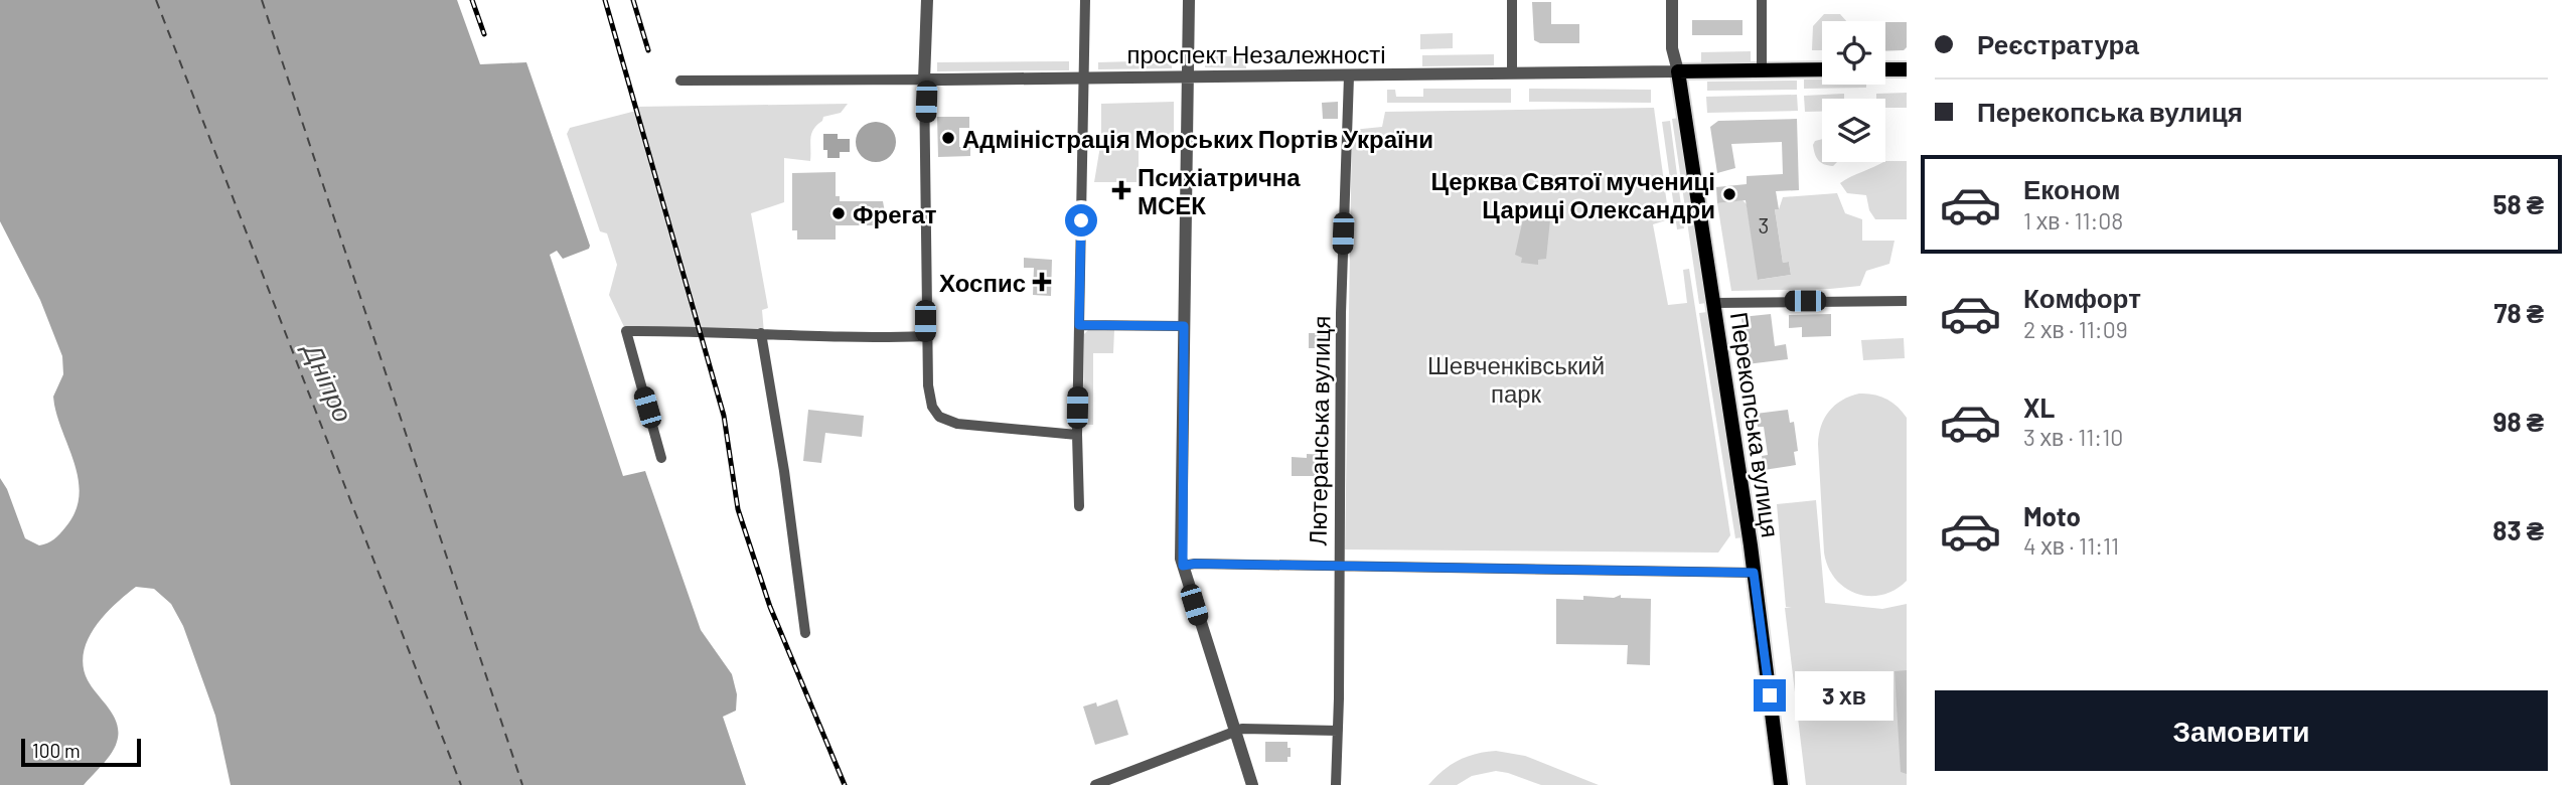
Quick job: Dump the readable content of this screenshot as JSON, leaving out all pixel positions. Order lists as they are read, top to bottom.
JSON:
{
  "streets": {
    "main road": ["проспект Незалежності", "Перекопська вулиця"],
    "street": ["Лютеранська вулиця"]
  },
  "crossings": [
    ["проспект Незалежності", "Перекопська вулиця"],
    ["проспект Незалежності", "Лютеранська вулиця"]
  ],
  "water": ["Дніпро"],
  "parks": ["Шевченківський парк"],
  "places": {
    "other": ["Адміністрація Морських Портів України", "Церква Святої мучениці Цариці Олександри", "Фрегат"],
    "health": ["Психіатрична МСЕК", "Хоспис"]
  },
  "house_numbers": ["3"],
  "scale_bar": "100 m",
  "page": {
    "banner": ["Реєстратура", "Перекопська вулиця"],
    "list": [
      {
        "name": "Економ",
        "note": "1 хв · 11:08",
        "value": "58 ₴"
      },
      {
        "name": "Комфорт",
        "note": "2 хв · 11:09",
        "value": "78 ₴"
      },
      {
        "name": "XL",
        "note": "3 хв · 11:10",
        "value": "98 ₴"
      },
      {
        "name": "Moto",
        "note": "4 хв · 11:11",
        "value": "83 ₴"
      }
    ],
    "bubble": "3 хв",
    "buttons": "Замовити",
    "scale": "100 m"
  }
}
